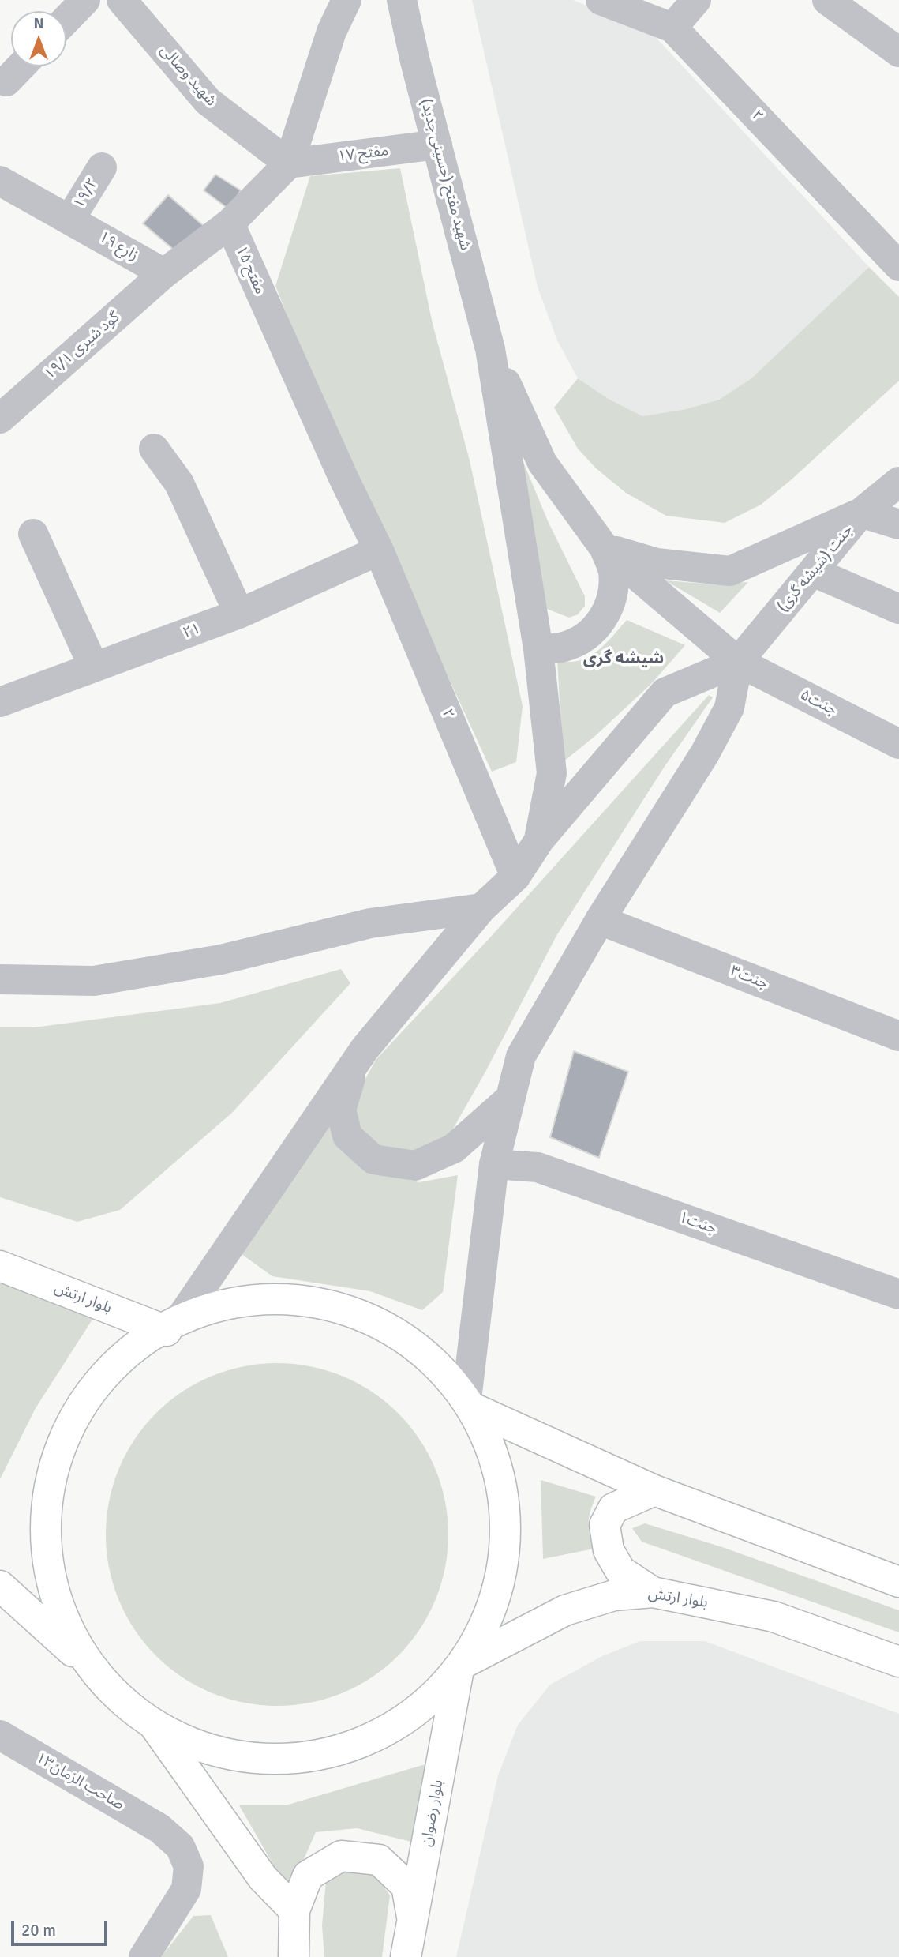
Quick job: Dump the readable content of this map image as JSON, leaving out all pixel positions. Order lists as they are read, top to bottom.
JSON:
{
  "streets": {
    "main road": ["بلوار ارتش", "بلوار رضوان"],
    "street": [
      "شهید وصالی",
      "۲",
      "مفتح ۱۷",
      "شهید مفتح (حسینی جدید)",
      "۱۹/۲",
      "۱۹ زارع",
      "مفتح ۱۵",
      "۱۹/۱ گود شیری",
      "جنت (شیشه گری)",
      "۲۱",
      "جنت۵",
      "جنت۳",
      "جنت۱",
      "صاحب الزمان۱۳"
    ]
  },
  "crossings": [
    ["شهید وصالی", "مفتح ۱۷"],
    ["۲", "مفتح ۱۵"],
    ["۲", "۲۱"],
    ["مفتح ۱۷", "شهید مفتح (حسینی جدید)"],
    ["۱۹/۲", "۱۹ زارع"],
    ["۱۹ زارع", "۱۹/۱ گود شیری"],
    ["مفتح ۱۵", "۲۱"],
    ["جنت (شیشه گری)", "جنت۵"],
    ["بلوار ارتش", "بلوار رضوان"]
  ],
  "districts": ["شیشه گری"],
  "scale_bar": "20 m",
  "north": "top"
}
